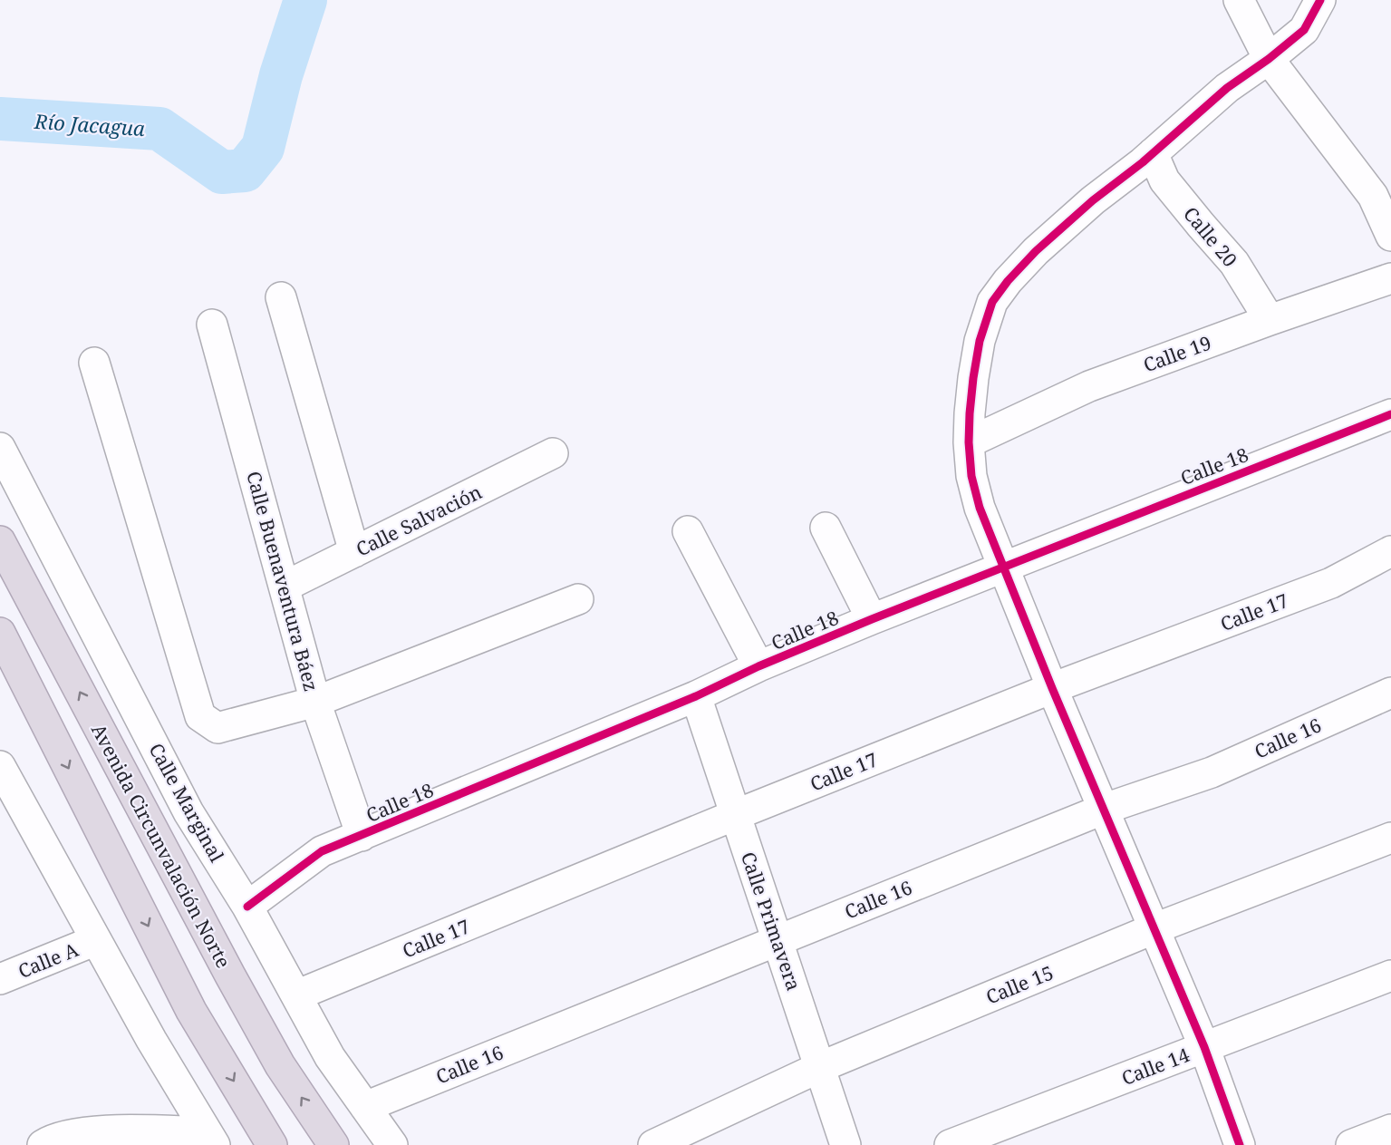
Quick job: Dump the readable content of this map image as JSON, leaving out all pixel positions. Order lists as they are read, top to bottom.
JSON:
{
  "streets": {
    "highway": ["Avenida Circunvalación Norte"],
    "street": [
      "Calle 20",
      "Calle 19",
      "Calle 18",
      "Calle Salvación",
      "Calle Buenaventura Báez",
      "Calle 17",
      "Calle 16",
      "Calle Marginal",
      "Calle Primavera",
      "Calle A",
      "Calle 15",
      "Calle 14"
    ]
  },
  "crossings": [
    ["Calle 20", "Calle 19"],
    ["Calle 18", "Calle Buenaventura Báez"],
    ["Calle 18", "Calle Marginal"],
    ["Calle 18", "Calle Primavera"],
    ["Calle Salvación", "Calle Buenaventura Báez"],
    ["Calle 17", "Calle Marginal"],
    ["Calle 17", "Calle Primavera"],
    ["Calle 16", "Calle Marginal"],
    ["Calle 16", "Calle Primavera"],
    ["Calle Primavera", "Calle 15"]
  ],
  "water": ["Río Jacagua"]
}
